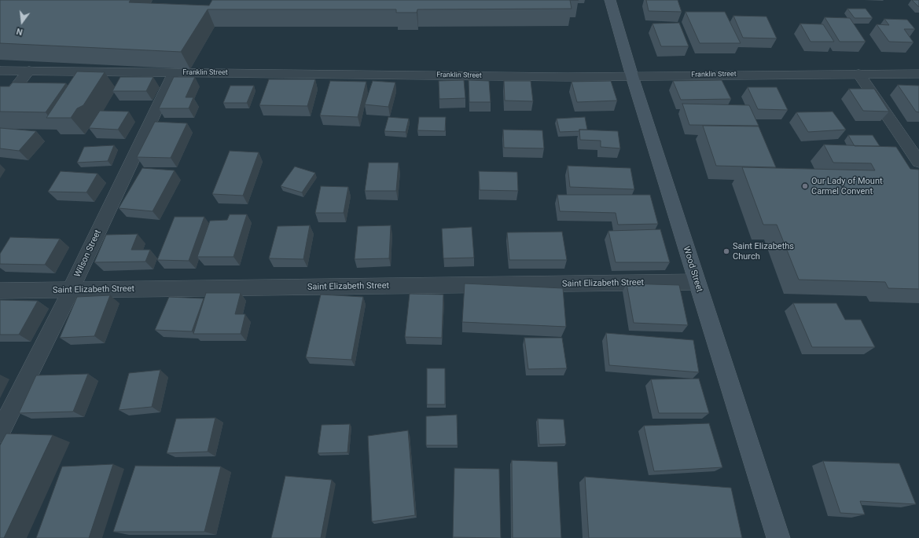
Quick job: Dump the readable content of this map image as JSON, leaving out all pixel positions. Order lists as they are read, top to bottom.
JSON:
{
  "streets": {
    "main road": ["Wood Street"],
    "street": ["Franklin Street", "Wilson Street", "Saint Elizabeth Street"]
  },
  "crossings": [
    ["Franklin Street", "Wilson Street"],
    ["Franklin Street", "Wood Street"],
    ["Wilson Street", "Saint Elizabeth Street"],
    ["Wood Street", "Saint Elizabeth Street"]
  ],
  "places": ["Our Lady of Mount Carmel Convent", "Saint Elizabeths Church"],
  "north": "bottom"
}
